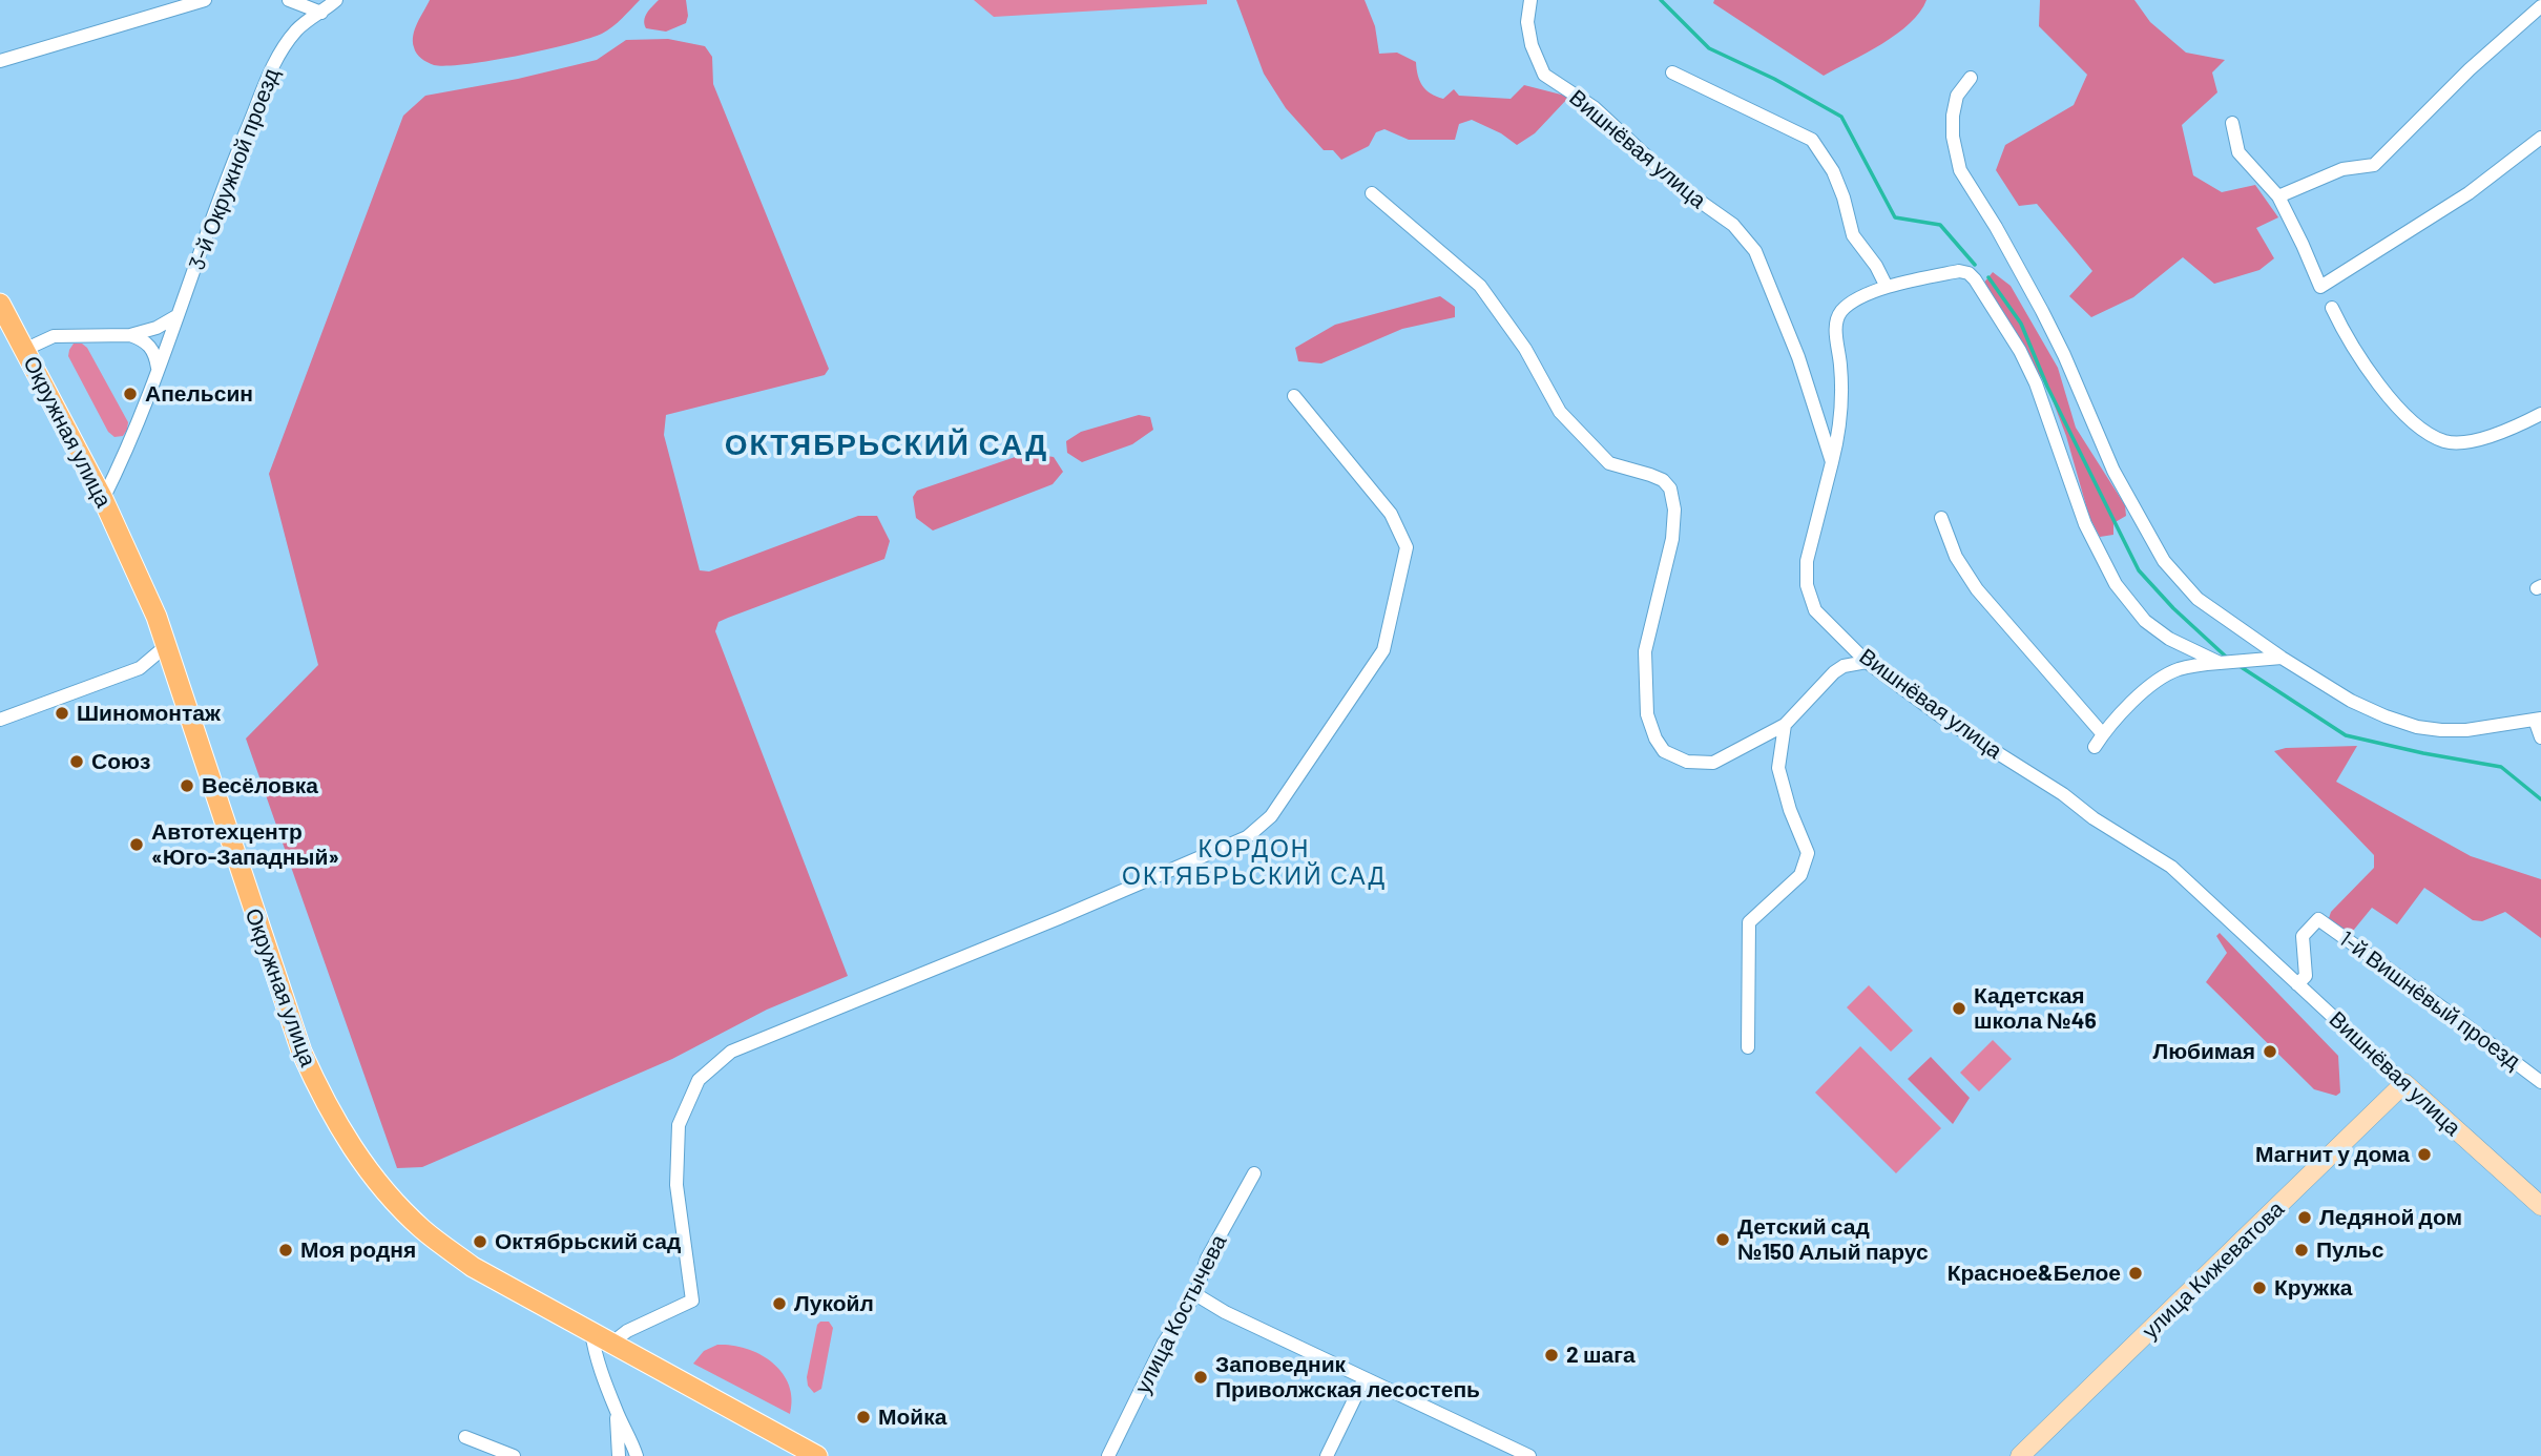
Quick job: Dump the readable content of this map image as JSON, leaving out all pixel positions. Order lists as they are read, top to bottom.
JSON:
{
  "streets": {
    "main road": ["Вишнёвая улица", "Окружная улица", "улица Кижеватова"],
    "street": ["3-й Окружной проезд", "1-й Вишнёвый проезд", "улица Костычева"]
  },
  "crossings": [
    ["Вишнёвая улица", "1-й Вишнёвый проезд"],
    ["Вишнёвая улица", "улица Кижеватова"],
    ["3-й Окружной проезд", "Окружная улица"]
  ],
  "districts": ["ОКТЯБРЬСКИЙ САД", "КОРДОН ОКТЯБРЬСКИЙ САД"],
  "places": [
    "Апельсин",
    "Шиномонтаж",
    "Союз",
    "Весёловка",
    "Автотехцентр «Юго-Западный»",
    "Кадетская школа №46",
    "Любимая",
    "Магнит у дома",
    "Ледяной дом",
    "Детский сад №150 Алый парус",
    "Октябрьский сад",
    "Моя родня",
    "Пульс",
    "Красное&Белое",
    "Кружка",
    "Лукойл",
    "2 шага",
    "Заповедник Приволжская лесостепь",
    "Мойка"
  ]
}
